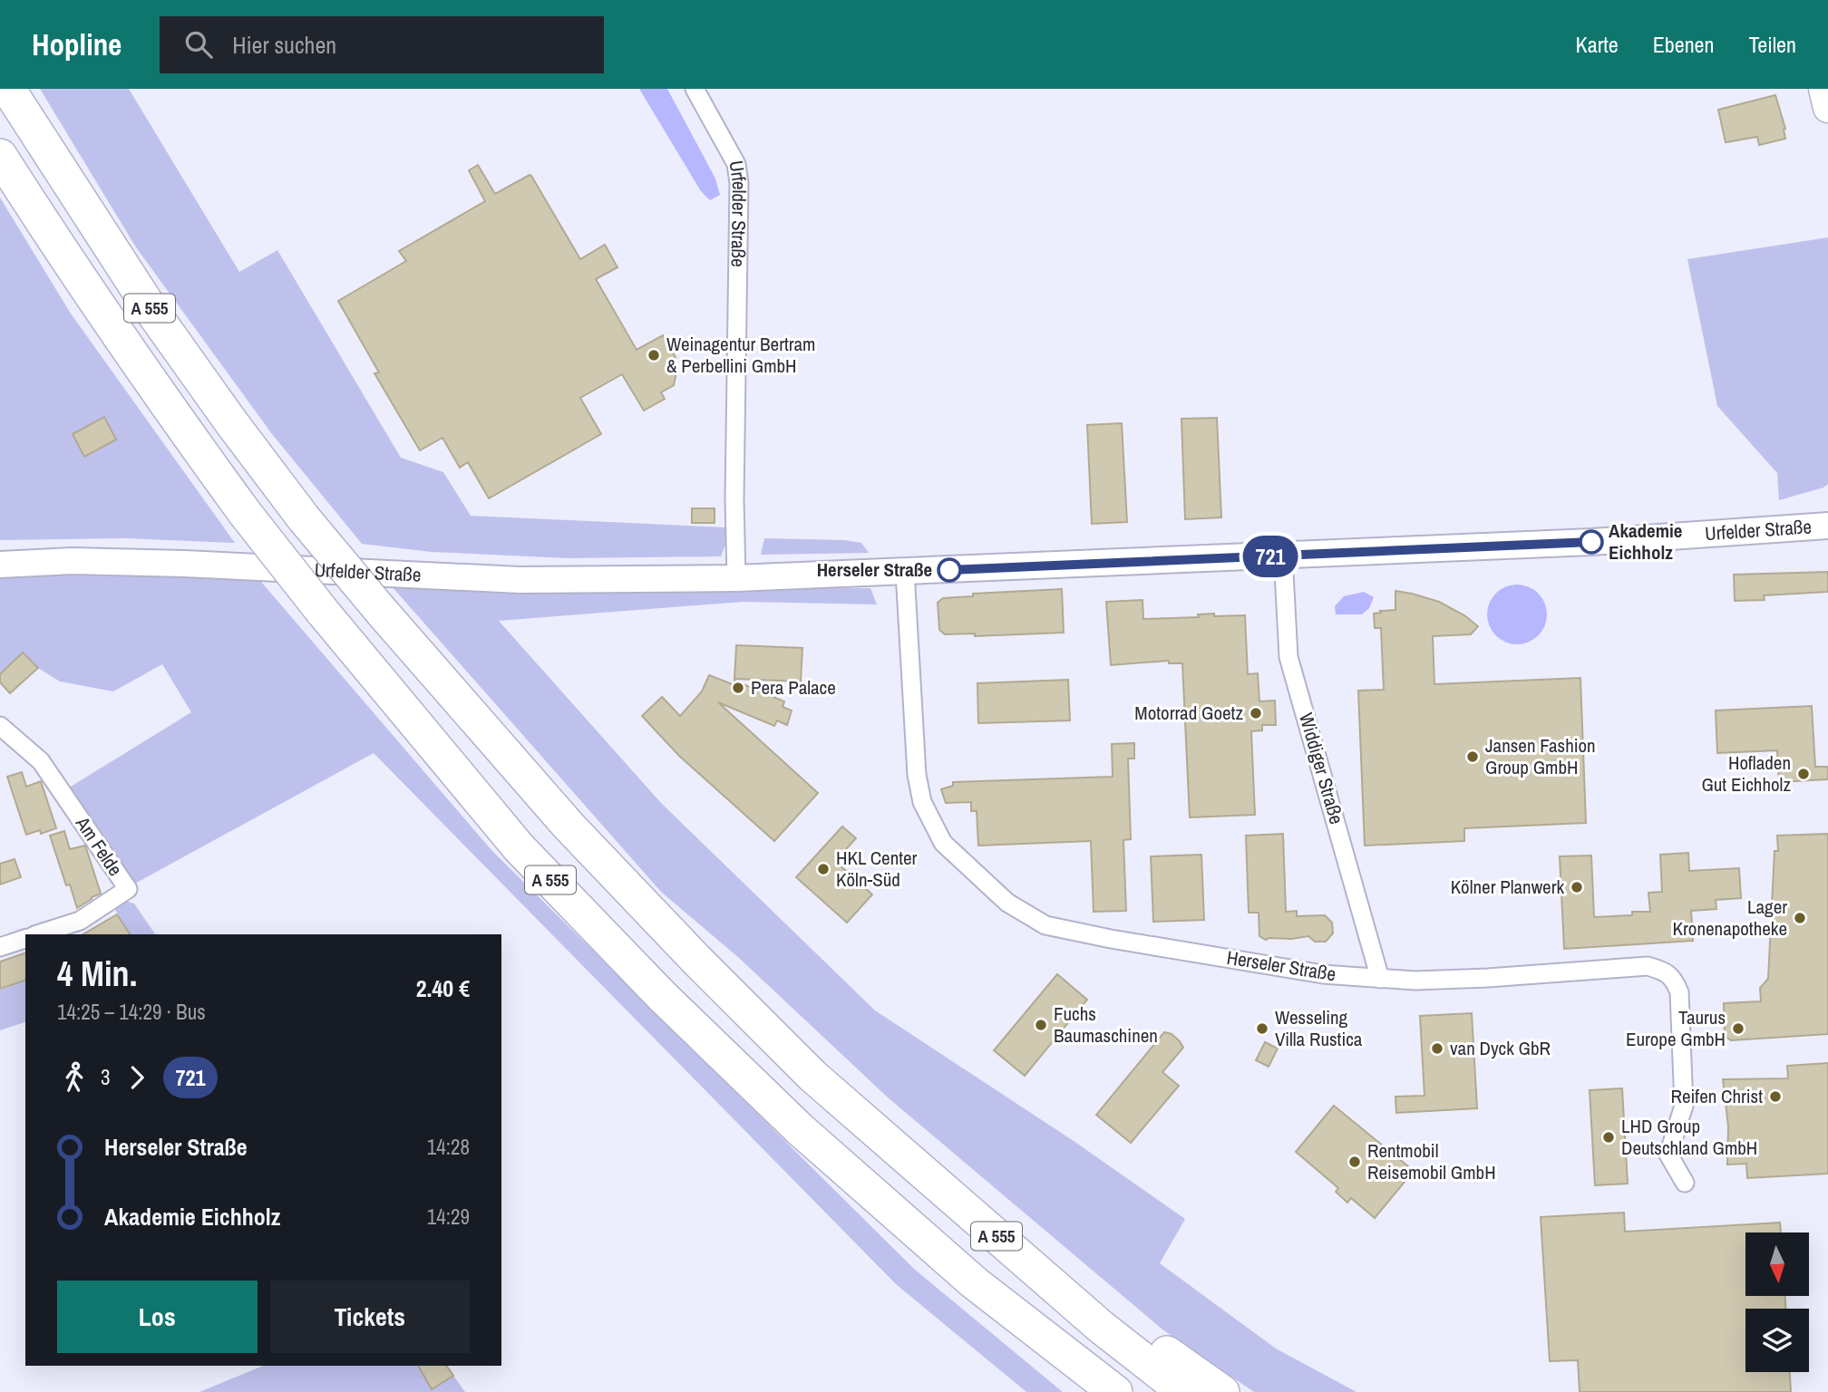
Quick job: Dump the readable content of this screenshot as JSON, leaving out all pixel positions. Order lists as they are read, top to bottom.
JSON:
{
  "streets": {
    "highway": ["A 555"],
    "main road": ["Urfelder Straße"],
    "street": ["Widdiger Straße", "Am Felde", "Herseler Straße"]
  },
  "crossings": [
    ["Urfelder Straße", "Widdiger Straße"],
    ["Urfelder Straße", "Herseler Straße"],
    ["Widdiger Straße", "Herseler Straße"]
  ],
  "places": [
    "Weinagentur Bertram & Perbellini GmbH",
    "Akademie Eichholz",
    "Herseler Straße",
    "Pera Palace",
    "Motorrad Goetz",
    "Jansen Fashion Group GmbH",
    "Hofladen Gut Eichholz",
    "HKL Center Köln-Süd",
    "Kölner Planwerk",
    "Lager Kronenapotheke",
    "Fuchs Baumaschinen",
    "Wesseling Villa Rustica",
    "Taurus Europe GmbH",
    "van Dyck GbR",
    "Reifen Christ",
    "LHD Group Deutschland GmbH",
    "Rentmobil Reisemobil GmbH"
  ],
  "lines": ["bus line 721"],
  "north": "bottom",
  "page": {
    "header": "Hopline",
    "search": "Hier suchen",
    "nav": ["Karte", "Ebenen", "Teilen"],
    "on_map": "721",
    "heading": ["4 Min.", "14:25 – 14:29 · Bus", "2.40 €"],
    "legs": ["3", "721"],
    "list": [
      {
        "name": "Herseler Straße",
        "value": "14:28"
      },
      {
        "name": "Akademie Eichholz",
        "value": "14:29"
      }
    ],
    "buttons": ["Los", "Tickets"]
  }
}
